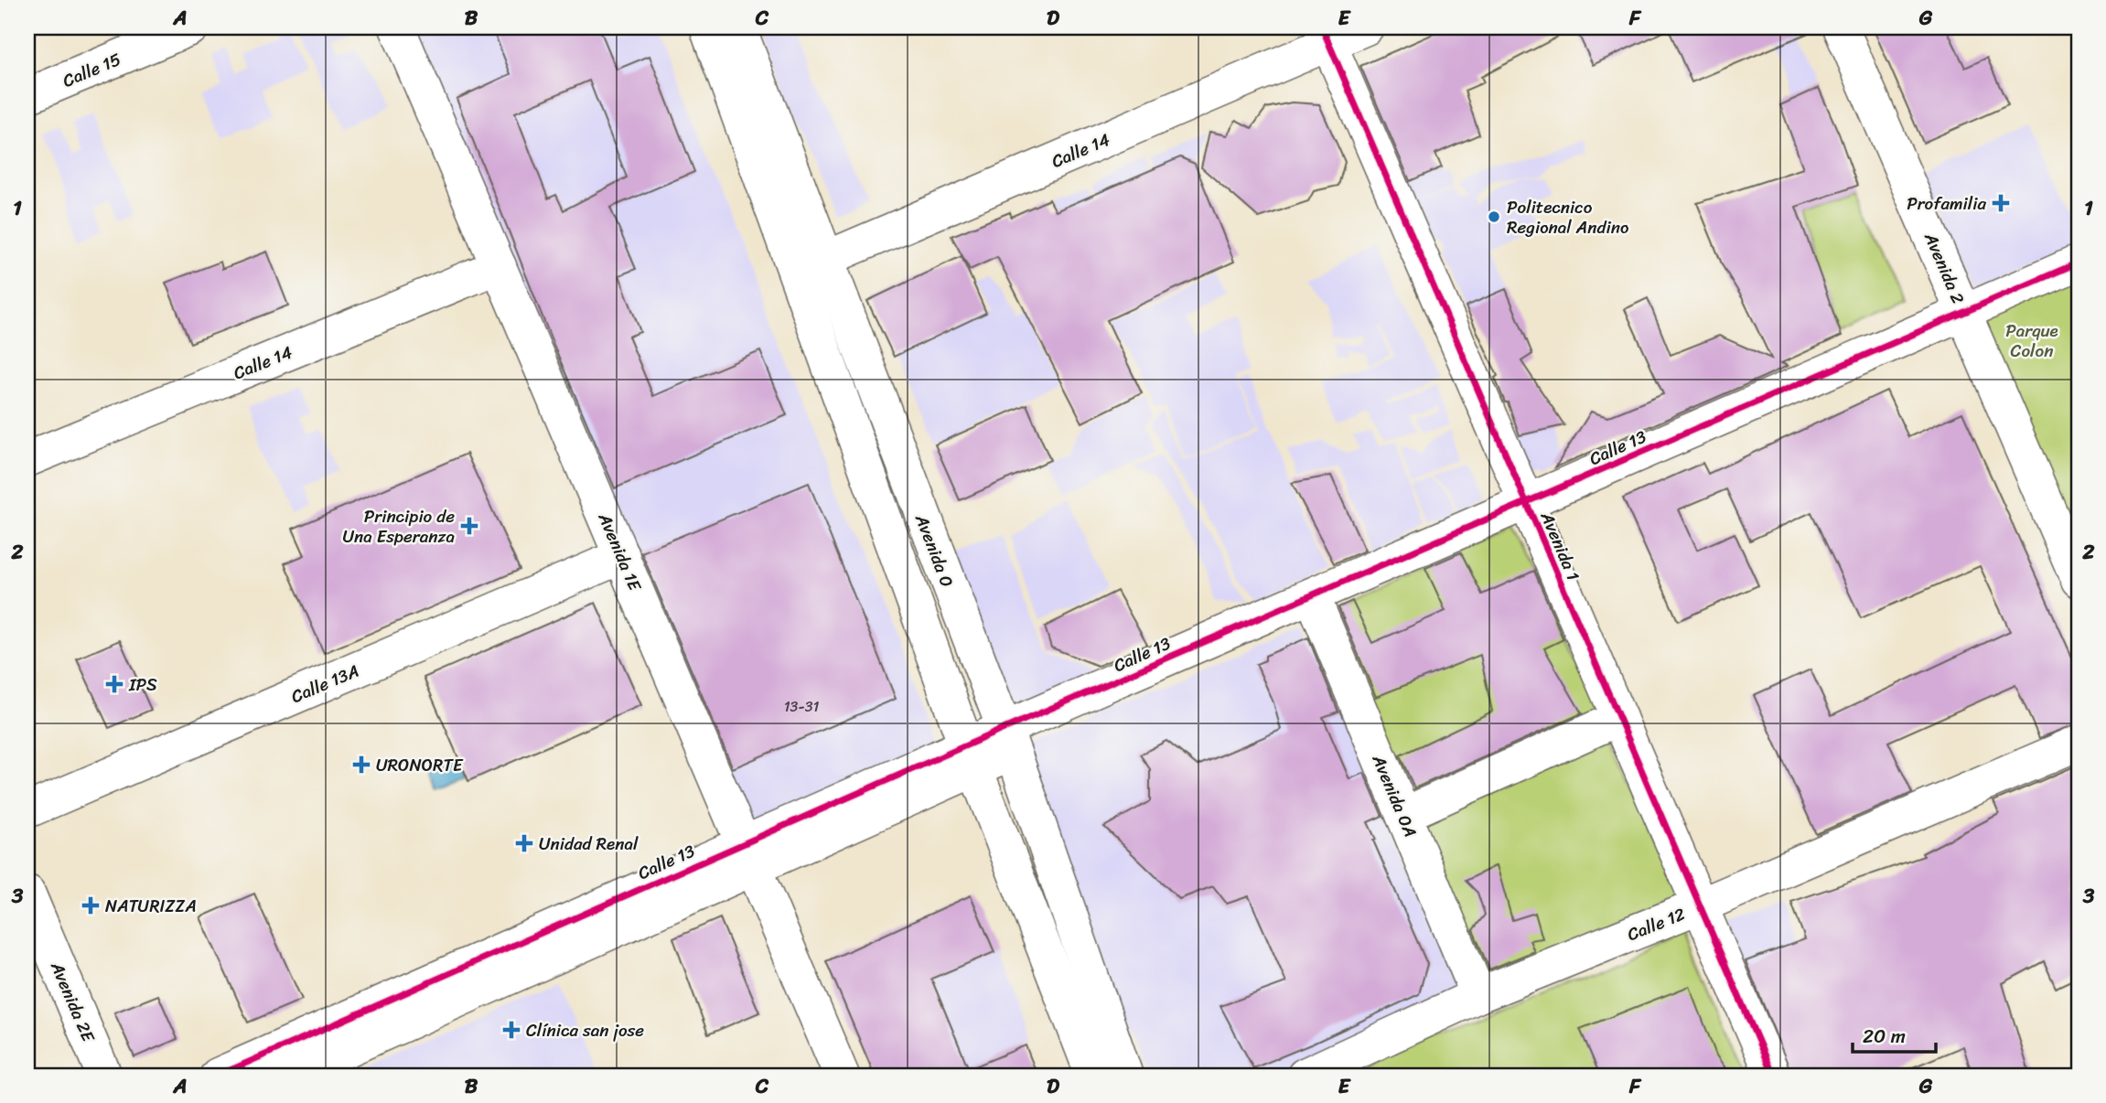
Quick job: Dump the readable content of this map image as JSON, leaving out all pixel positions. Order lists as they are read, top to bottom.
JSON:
{
  "streets": {
    "street": [
      "Calle 15",
      "Calle 14",
      "Avenida 2",
      "Calle 13",
      "Avenida 1",
      "Avenida 0",
      "Avenida 1E",
      "Calle 13A",
      "Avenida 0A",
      "Calle 12",
      "Avenida 2E"
    ]
  },
  "crossings": [
    ["Calle 14", "Avenida 1"],
    ["Calle 14", "Avenida 0"],
    ["Calle 14", "Avenida 1E"],
    ["Avenida 2", "Calle 13"],
    ["Calle 13", "Avenida 1"],
    ["Calle 13", "Avenida 0"],
    ["Calle 13", "Avenida 1E"],
    ["Calle 13", "Avenida 0A"],
    ["Avenida 1", "Calle 12"],
    ["Avenida 1E", "Calle 13A"],
    ["Avenida 0A", "Calle 12"]
  ],
  "parks": ["Parque Colon"],
  "places": {
    "health": [
      "Profamilia",
      "Principio de Una Esperanza",
      "IPS",
      "URONORTE",
      "Unidad Renal",
      "NATURIZZA",
      "Clínica san jose"
    ],
    "other": ["Politecnico Regional Andino"]
  },
  "house_numbers": ["13-31"],
  "scale_bar": "20 m",
  "grid": {
    "columns": [
      "A",
      "B",
      "C",
      "D",
      "E",
      "F",
      "G"
    ],
    "rows": ["1", "2", "3"]
  }
}
